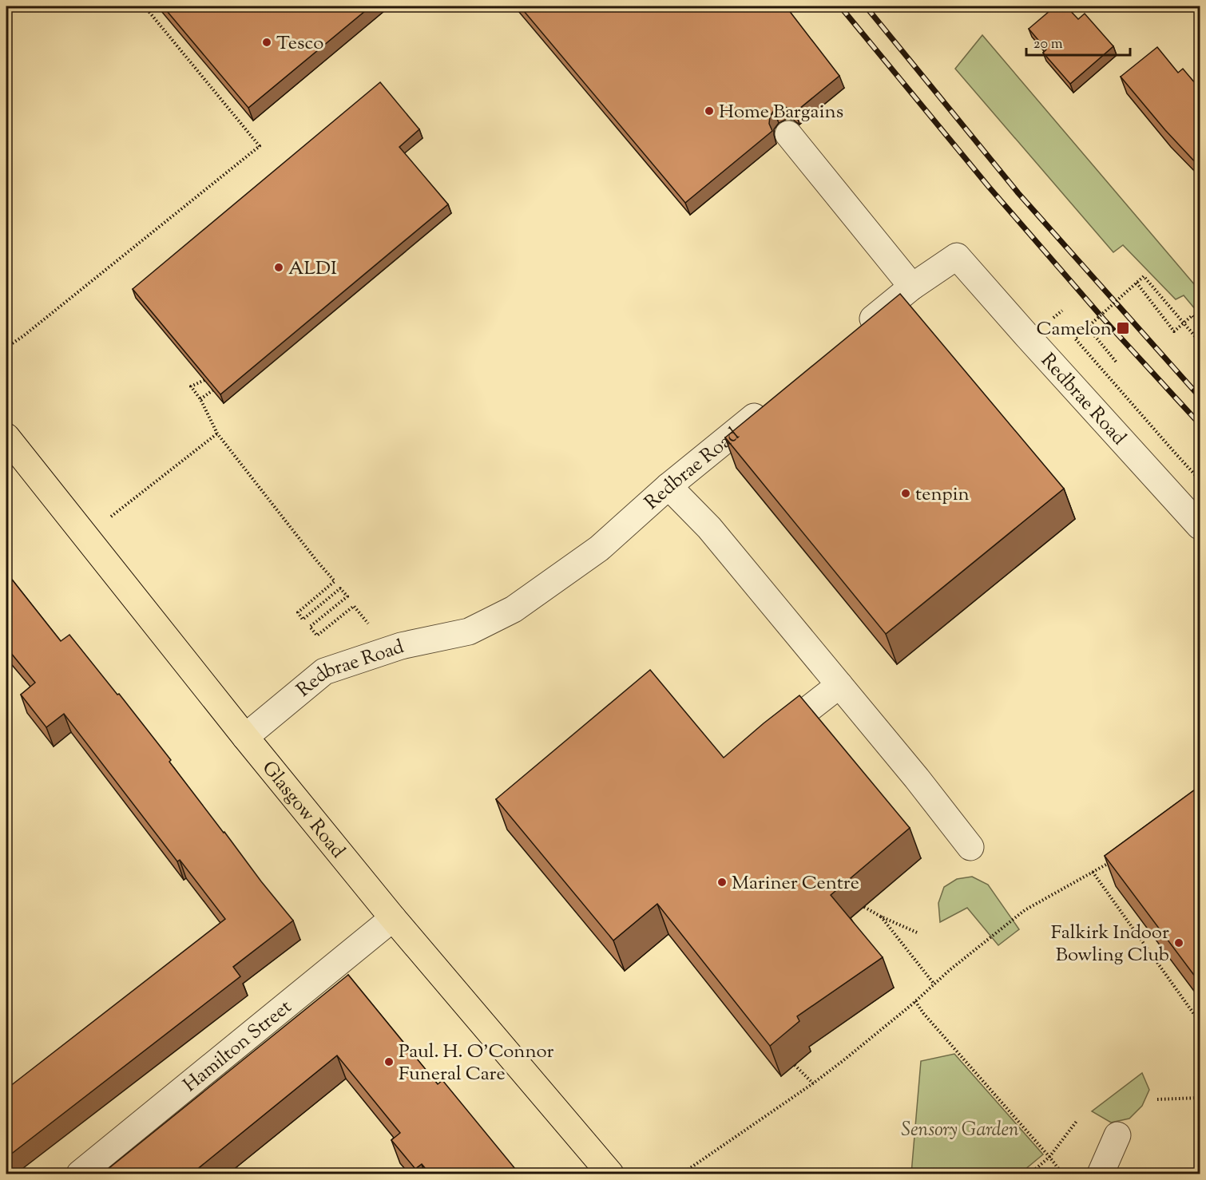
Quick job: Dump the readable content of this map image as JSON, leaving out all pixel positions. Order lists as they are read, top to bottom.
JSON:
{
  "streets": {
    "main road": ["Glasgow Road"],
    "street": ["Redbrae Road", "Hamilton Street"]
  },
  "crossings": [
    ["Redbrae Road", "Glasgow Road"],
    ["Glasgow Road", "Hamilton Street"]
  ],
  "parks": ["Sensory Garden"],
  "places": {
    "other": [
      "Tesco",
      "Home Bargains",
      "ALDI",
      "tenpin",
      "Mariner Centre",
      "Falkirk Indoor Bowling Club",
      "Paul. H. O'Connor Funeral Care"
    ],
    "transit": ["Camelon"]
  },
  "scale_bar": "20 m"
}
